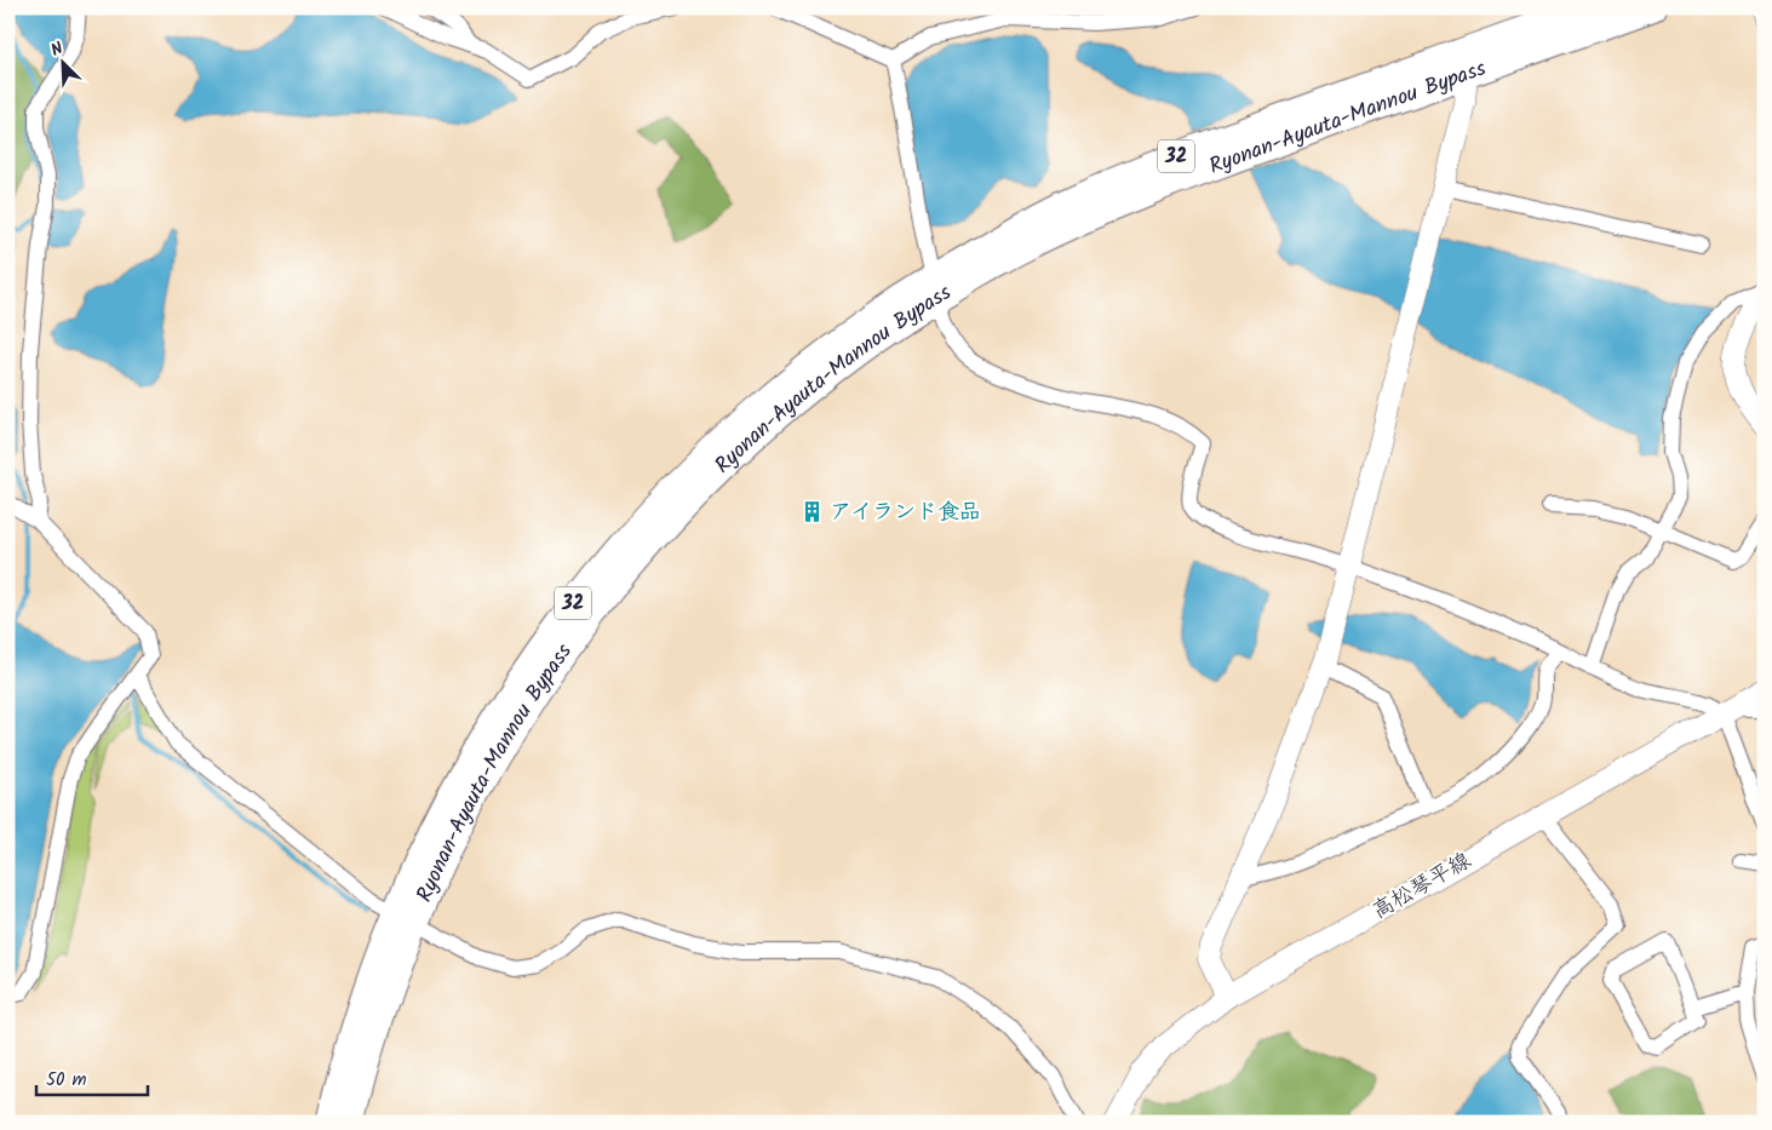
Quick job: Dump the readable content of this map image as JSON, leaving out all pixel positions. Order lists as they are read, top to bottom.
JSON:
{
  "streets": {
    "highway": ["Ryonan-Ayauta-Mannou Bypass", "32"],
    "street": ["高松琴平線"]
  },
  "places": {
    "building": ["アイランド食品"]
  },
  "scale_bar": "50 m",
  "north": "top left"
}
